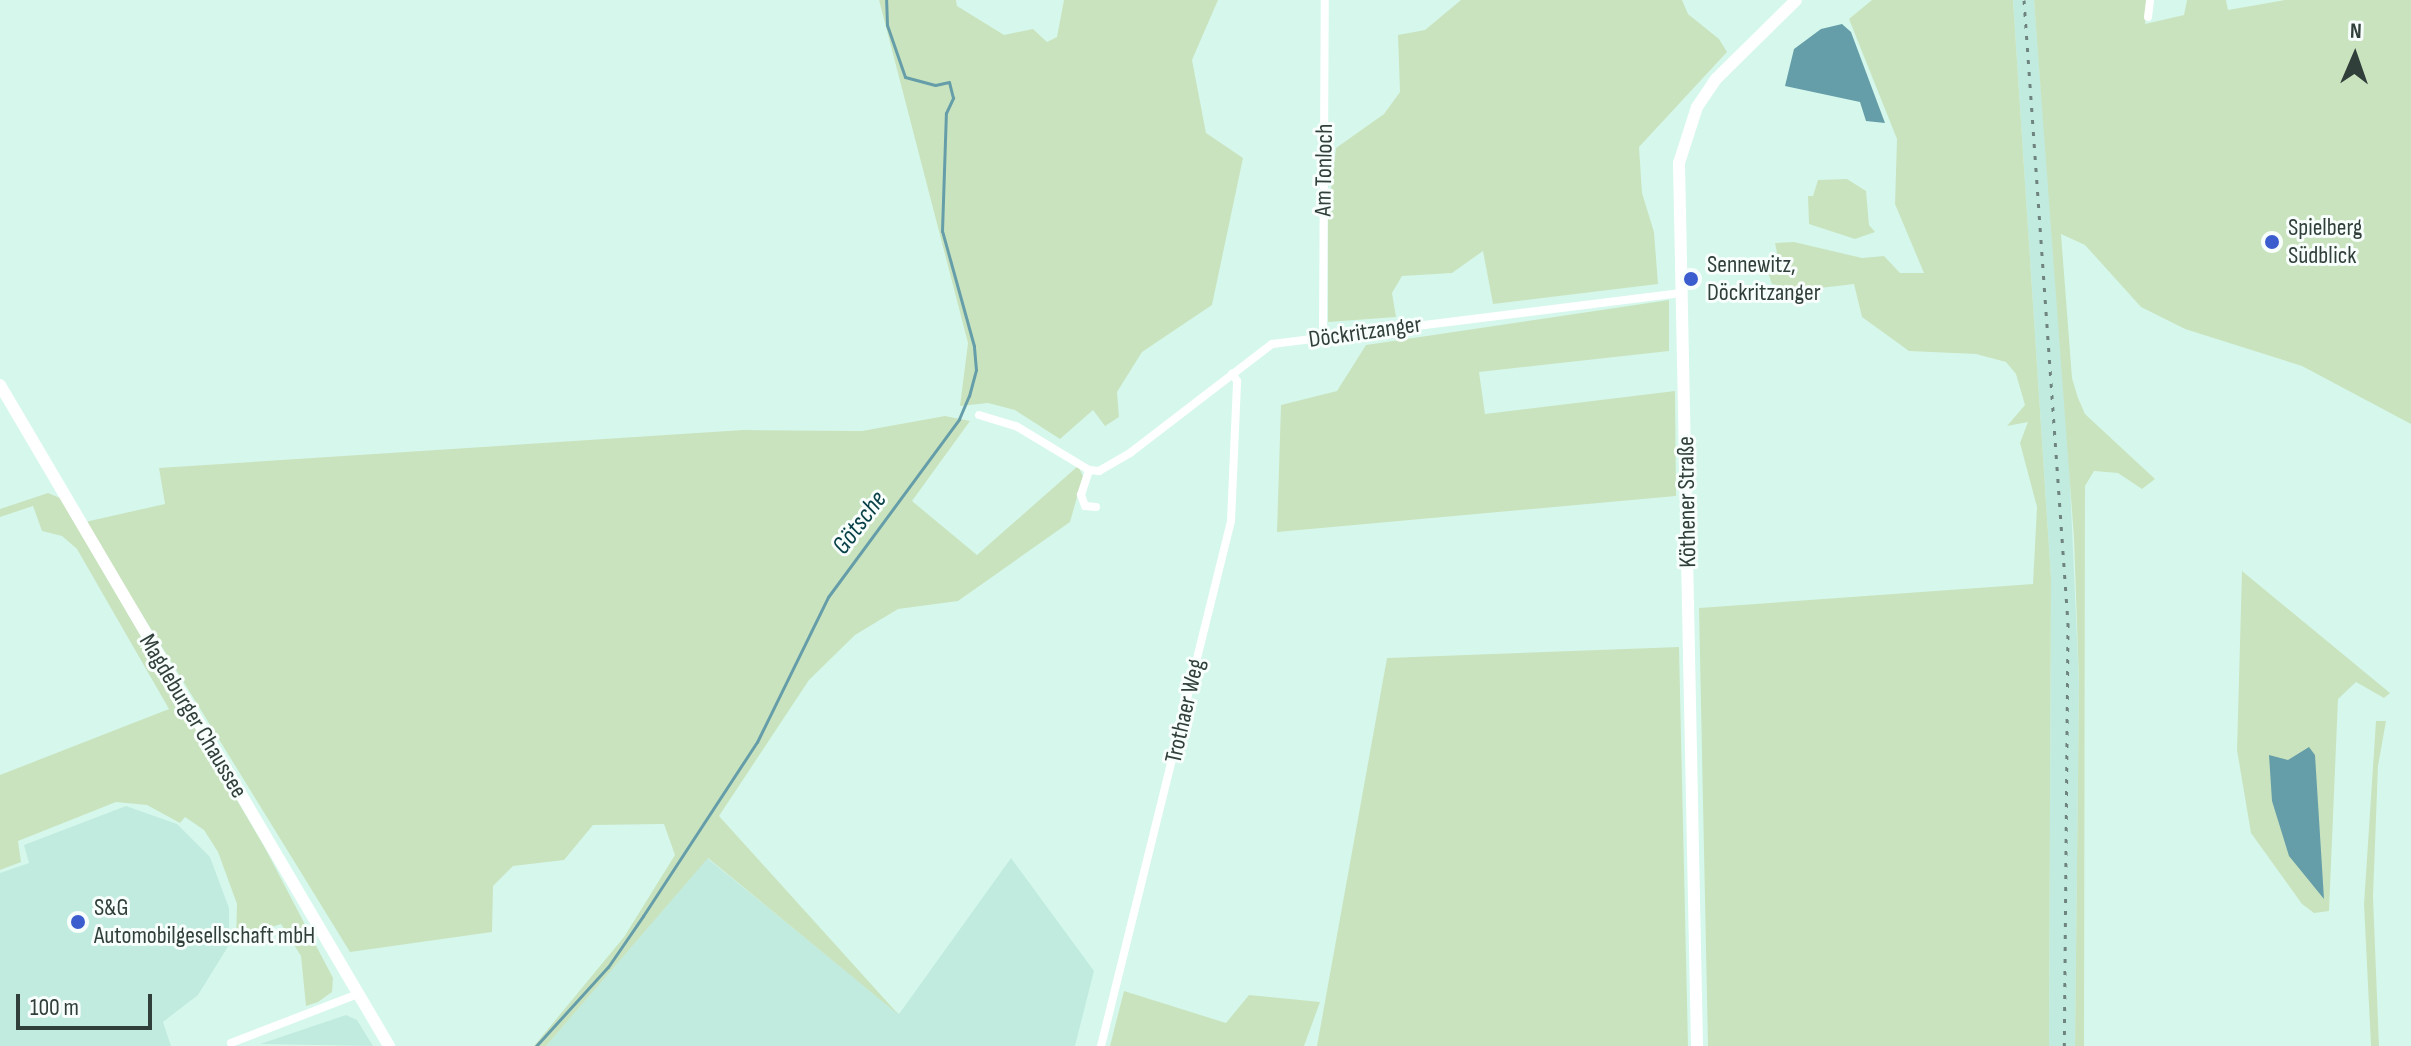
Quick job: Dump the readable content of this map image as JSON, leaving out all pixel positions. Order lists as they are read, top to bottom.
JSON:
{
  "streets": {
    "main road": ["Köthener Straße", "Magdeburger Chaussee"],
    "street": ["Am Tonloch", "Döckritzanger", "Trothaer Weg"]
  },
  "crossings": [
    ["Am Tonloch", "Döckritzanger"],
    ["Döckritzanger", "Köthener Straße"],
    ["Döckritzanger", "Trothaer Weg"]
  ],
  "water": ["Götsche"],
  "places": ["Spielberg Südblick", "Sennewitz, Döckritzanger", "S&G Automobilgesellschaft mbH"],
  "scale_bar": "100 m",
  "north": "top"
}
